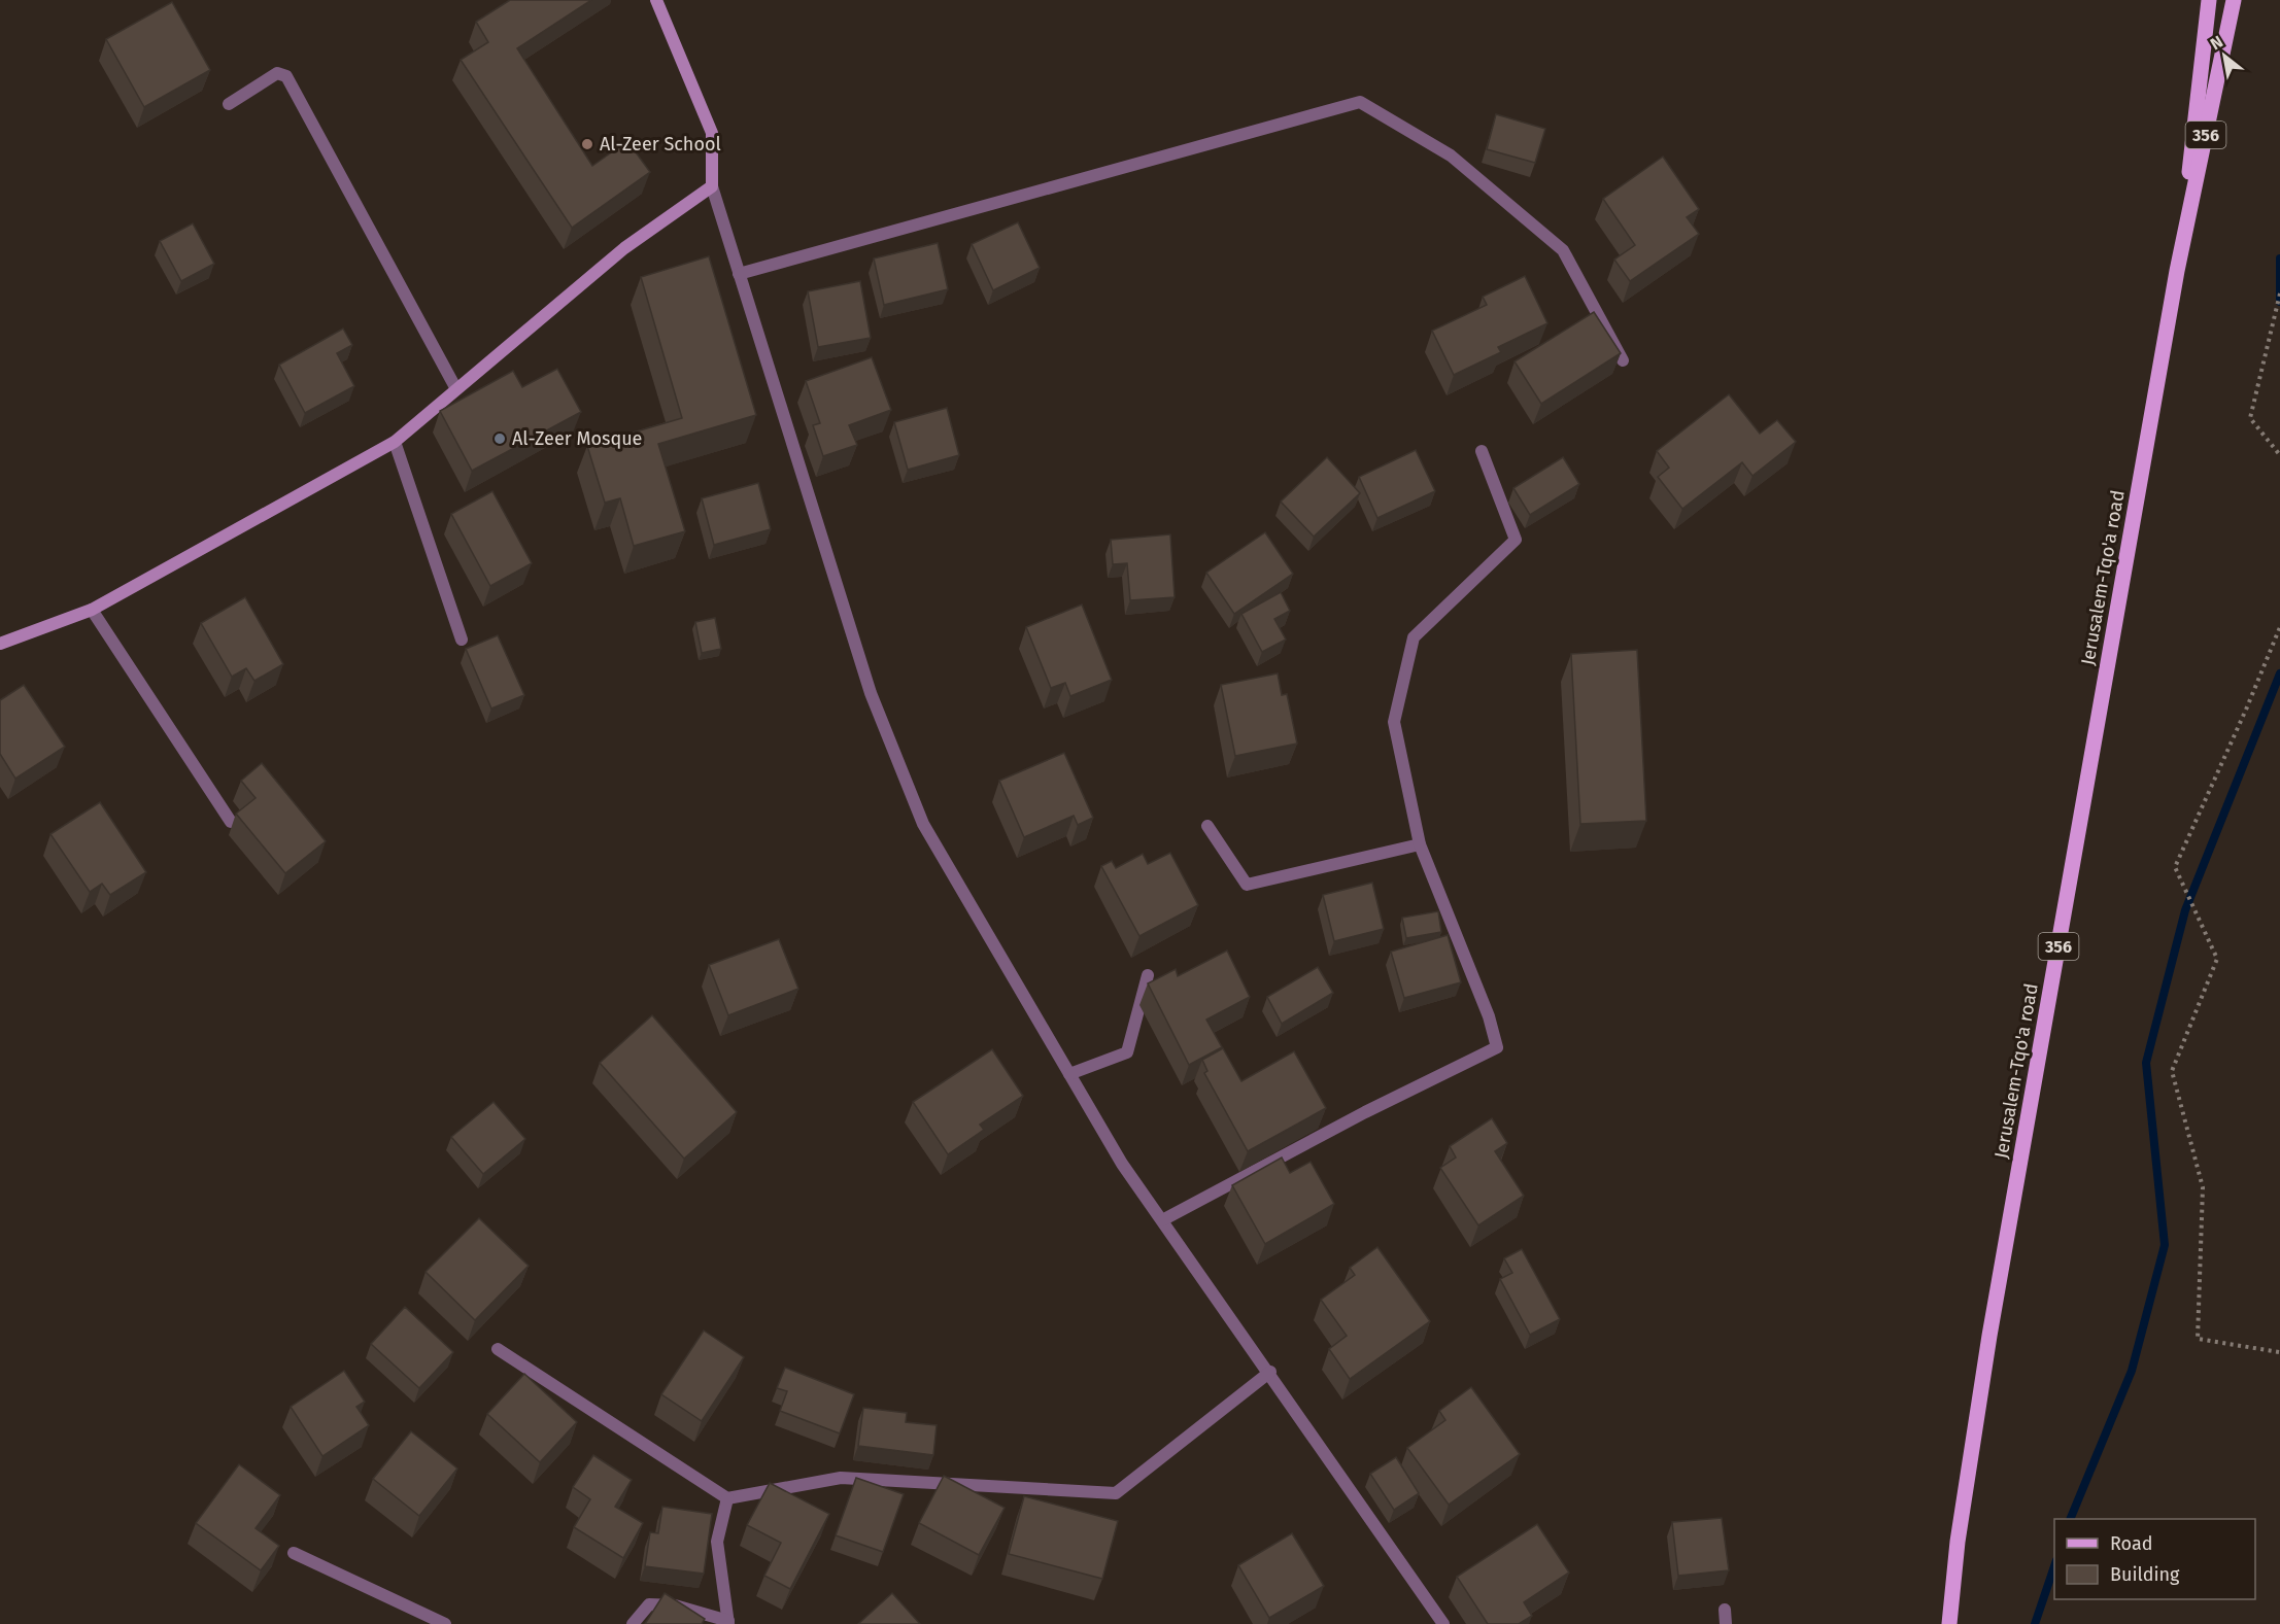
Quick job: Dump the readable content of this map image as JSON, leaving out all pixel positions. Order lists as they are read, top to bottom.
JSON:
{
  "streets": {
    "main road": ["356", "Jerusalem-Tqo'a road"]
  },
  "places": ["Al-Zeer School", "Al-Zeer Mosque"],
  "legend": ["Road", "Building"],
  "north": "top left"
}
